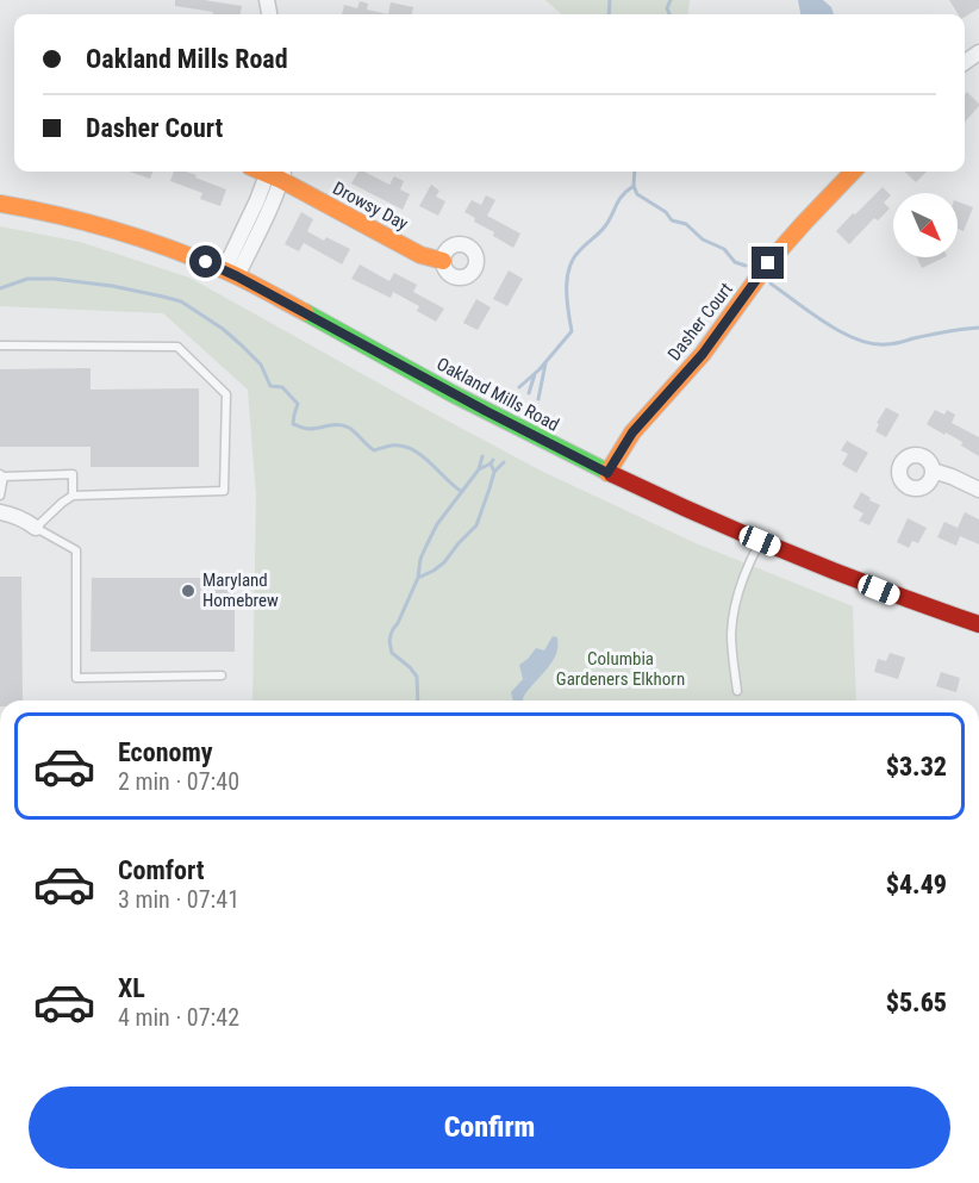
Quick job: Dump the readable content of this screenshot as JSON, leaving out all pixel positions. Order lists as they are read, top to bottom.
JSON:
{
  "streets": {
    "street": ["Drowsy Day", "Dasher Court", "Oakland Mills Road"]
  },
  "crossings": [
    ["Dasher Court", "Oakland Mills Road"]
  ],
  "parks": ["Columbia Gardeners Elkhorn"],
  "places": ["Maryland Homebrew"],
  "north": "bottom right",
  "page": {
    "banner": ["Oakland Mills Road", "Dasher Court"],
    "list": [
      {
        "name": "Economy",
        "note": "2 min · 07:40",
        "value": "$3.32"
      },
      {
        "name": "Comfort",
        "note": "3 min · 07:41",
        "value": "$4.49"
      },
      {
        "name": "XL",
        "note": "4 min · 07:42",
        "value": "$5.65"
      }
    ],
    "buttons": "Confirm"
  }
}
